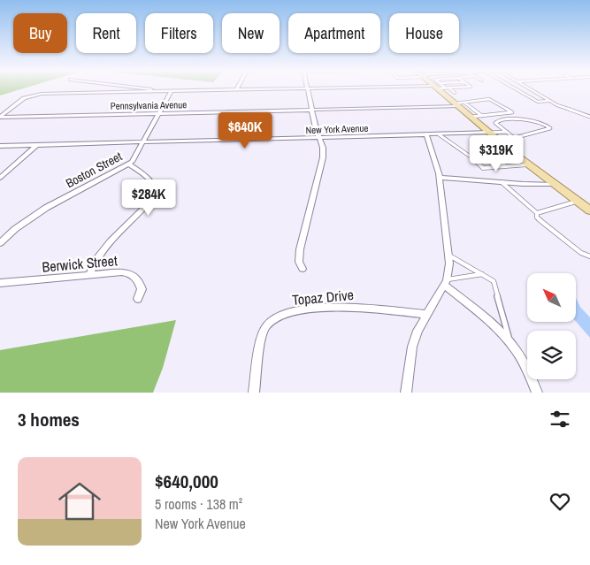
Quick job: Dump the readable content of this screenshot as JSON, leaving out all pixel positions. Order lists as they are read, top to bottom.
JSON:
{
  "streets": {
    "street": [
      "Pennsylvania Avenue",
      "New York Avenue",
      "Boston Street",
      "Berwick Street",
      "Topaz Drive"
    ]
  },
  "crossings": [
    ["Pennsylvania Avenue", "Boston Street"],
    ["New York Avenue", "Boston Street"]
  ],
  "north": "top left",
  "page": {
    "chip": [
      "Buy",
      "Rent",
      "Filters",
      "New",
      "Apartment",
      "House"
    ],
    "price": ["$640K", "$319K", "$284K"],
    "heading": "3 homes",
    "list": [
      {
        "name": "$640,000",
        "note": "5 rooms · 138 m² · New York Avenue"
      }
    ]
  }
}
